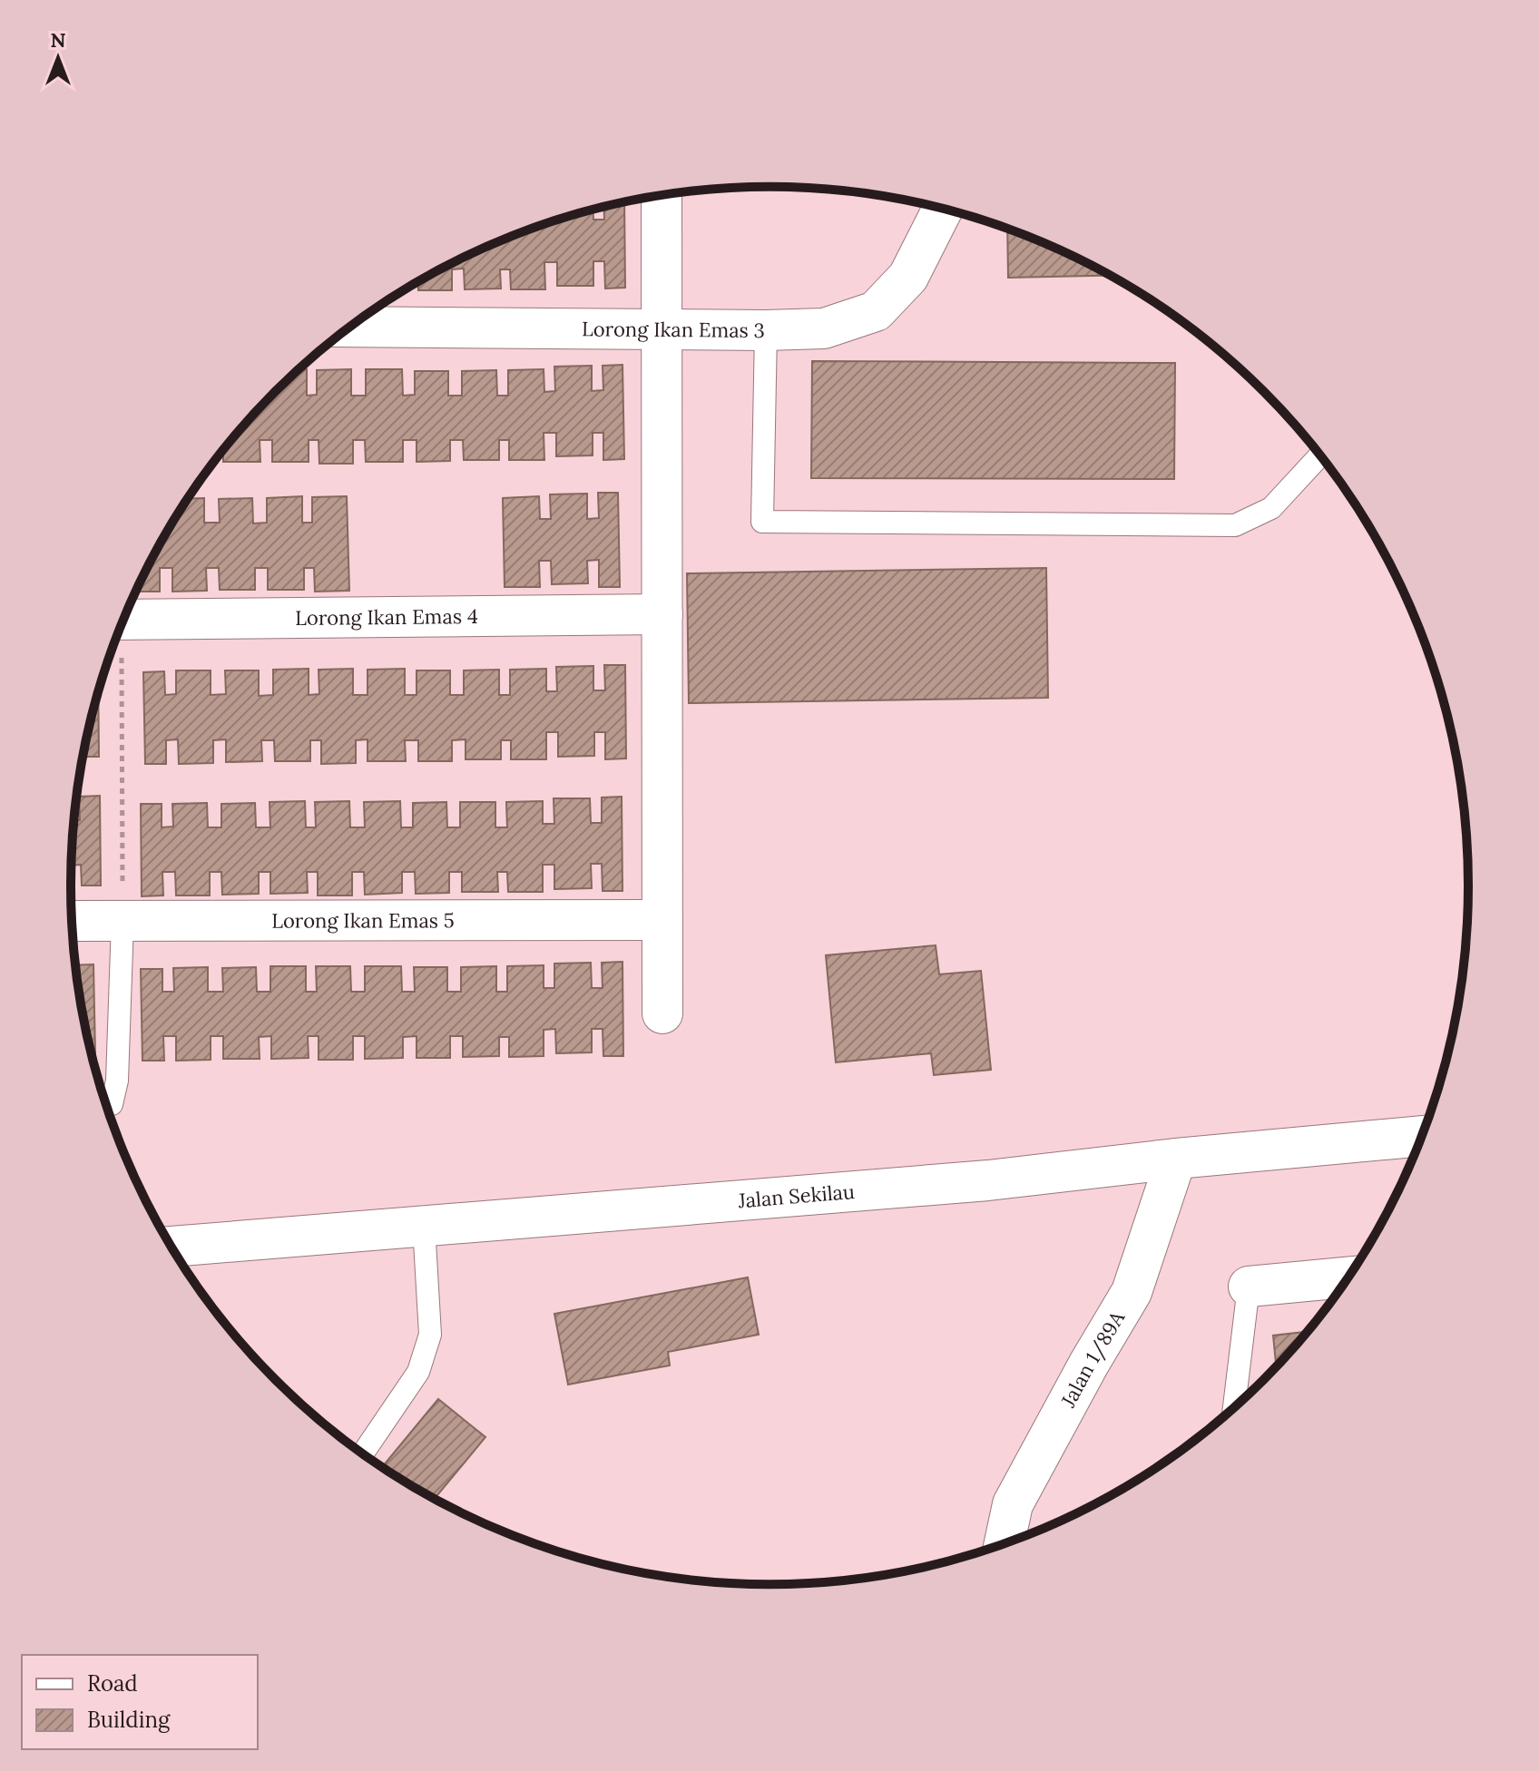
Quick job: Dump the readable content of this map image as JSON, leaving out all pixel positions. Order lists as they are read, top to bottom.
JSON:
{
  "streets": {
    "street": [
      "Lorong Ikan Emas 3",
      "Lorong Ikan Emas 4",
      "Lorong Ikan Emas 5",
      "Jalan Sekilau",
      "Jalan 1/89A"
    ]
  },
  "crossings": [
    ["Jalan Sekilau", "Jalan 1/89A"]
  ],
  "legend": ["Road", "Building"],
  "north": "top"
}
